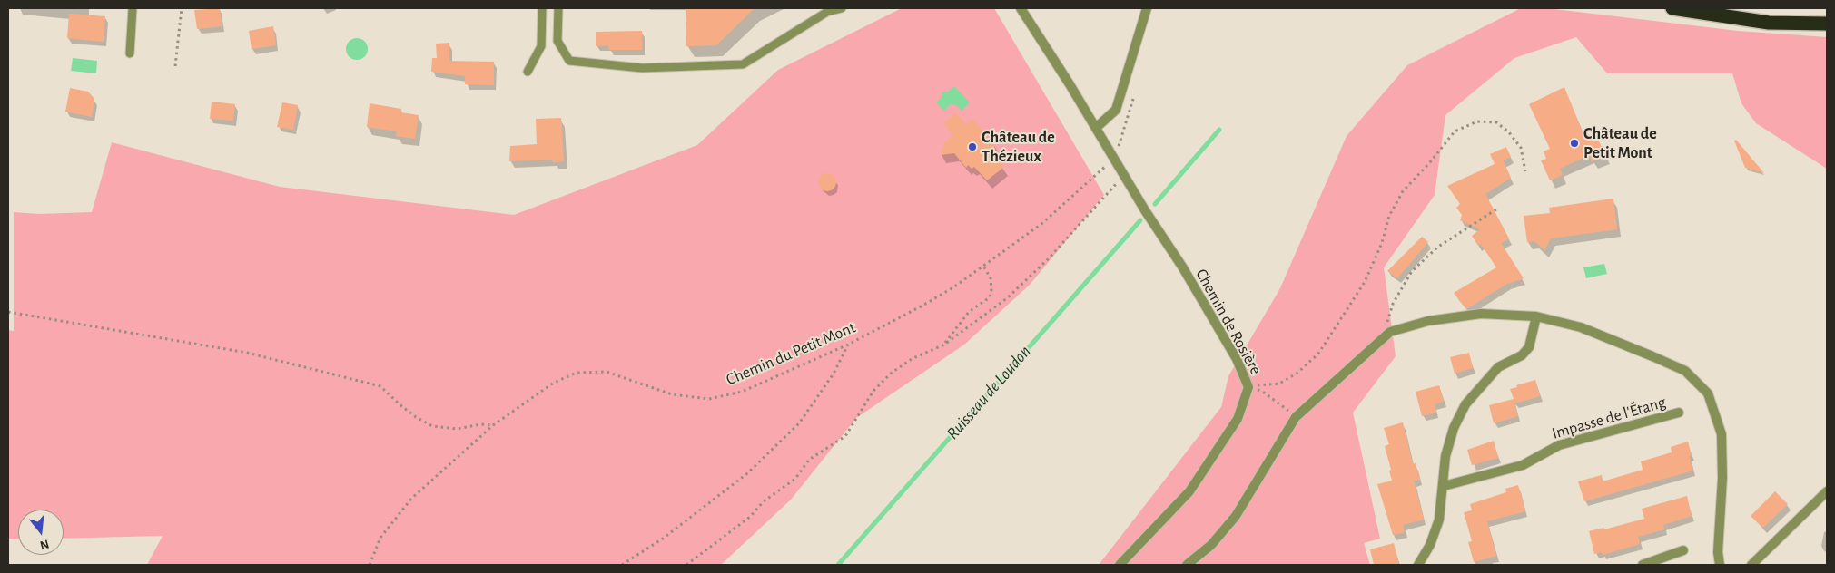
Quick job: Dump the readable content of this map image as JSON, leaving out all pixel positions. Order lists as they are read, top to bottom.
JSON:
{
  "streets": {
    "street": ["Chemin de Rosière", "Impasse de l'Étang"],
    "path": ["Chemin du Petit Mont"]
  },
  "crossings": [
    ["Chemin de Rosière", "Chemin du Petit Mont"]
  ],
  "water": ["Ruisseau de Loudon"],
  "places": ["Château de Petit Mont", "Château de Thézieux"],
  "north": "bottom"
}
